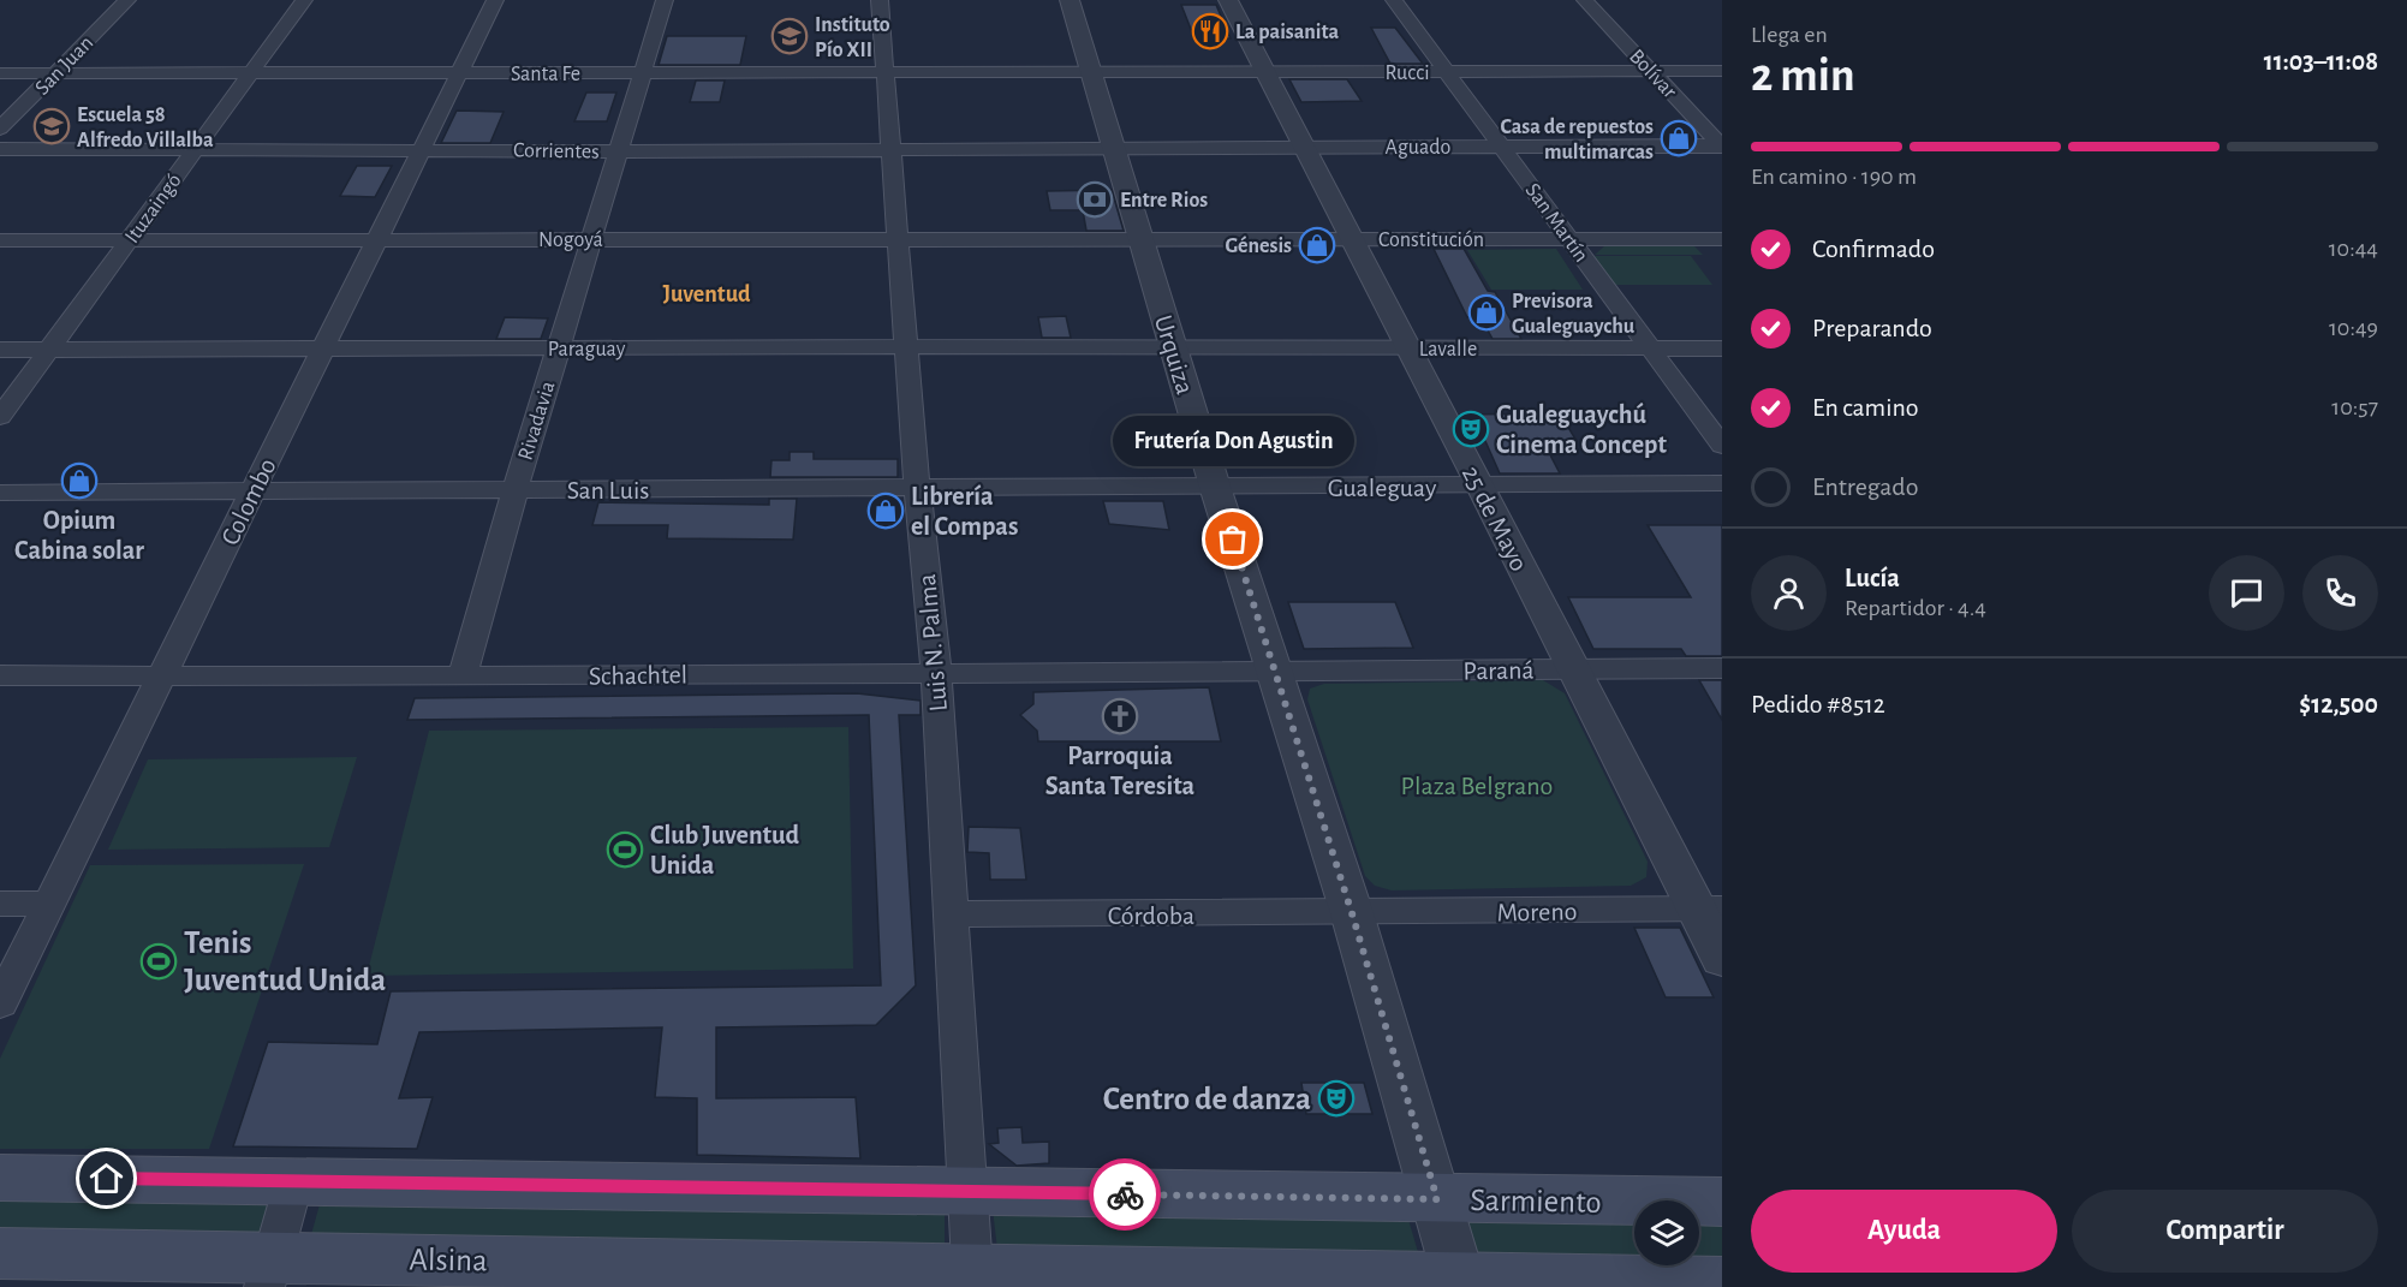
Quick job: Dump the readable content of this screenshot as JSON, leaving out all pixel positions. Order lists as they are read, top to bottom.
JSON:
{
  "streets": {
    "main road": ["Sarmiento", "Alsina"],
    "street": [
      "San Juan",
      "Rucci",
      "Santa Fe",
      "Bolívar",
      "Aguado",
      "Corrientes",
      "Ituzaingó",
      "San Martín",
      "Nogoyá",
      "Constitución",
      "Paraguay",
      "Lavalle",
      "Urquiza",
      "Rivadavia",
      "Gualeguay",
      "San Luis",
      "Colombo",
      "25 de Mayo",
      "Luis N. Palma",
      "Paraná",
      "Schachtel",
      "Moreno",
      "Córdoba"
    ]
  },
  "crossings": [
    ["San Juan", "Santa Fe"],
    ["Rucci", "Santa Fe"],
    ["Rucci", "Bolívar"],
    ["Rucci", "San Martín"],
    ["Rucci", "Urquiza"],
    ["Rucci", "25 de Mayo"],
    ["Santa Fe", "Ituzaingó"],
    ["Santa Fe", "Urquiza"],
    ["Santa Fe", "Rivadavia"],
    ["Santa Fe", "Colombo"],
    ["Santa Fe", "Luis N. Palma"],
    ["Bolívar", "Aguado"],
    ["Aguado", "Corrientes"],
    ["Aguado", "San Martín"],
    ["Aguado", "Urquiza"],
    ["Aguado", "25 de Mayo"],
    ["Corrientes", "Ituzaingó"],
    ["Corrientes", "Urquiza"],
    ["Corrientes", "Rivadavia"],
    ["Corrientes", "Colombo"],
    ["Corrientes", "Luis N. Palma"],
    ["Ituzaingó", "Nogoyá"],
    ["Ituzaingó", "Paraguay"],
    ["San Martín", "Constitución"],
    ["San Martín", "Lavalle"],
    ["Nogoyá", "Constitución"],
    ["Nogoyá", "Urquiza"],
    ["Nogoyá", "Rivadavia"],
    ["Nogoyá", "Colombo"],
    ["Nogoyá", "Luis N. Palma"],
    ["Constitución", "Urquiza"],
    ["Constitución", "25 de Mayo"],
    ["Paraguay", "Lavalle"],
    ["Paraguay", "Urquiza"],
    ["Paraguay", "Rivadavia"],
    ["Paraguay", "Colombo"],
    ["Paraguay", "Luis N. Palma"],
    ["Lavalle", "Urquiza"],
    ["Lavalle", "25 de Mayo"],
    ["Urquiza", "Gualeguay"],
    ["Urquiza", "San Luis"],
    ["Urquiza", "Paraná"],
    ["Urquiza", "Schachtel"],
    ["Urquiza", "Moreno"],
    ["Urquiza", "Córdoba"],
    ["Urquiza", "Sarmiento"],
    ["Urquiza", "Alsina"],
    ["Rivadavia", "San Luis"],
    ["Rivadavia", "Schachtel"],
    ["Gualeguay", "San Luis"],
    ["Gualeguay", "25 de Mayo"],
    ["San Luis", "Colombo"],
    ["San Luis", "Luis N. Palma"],
    ["Colombo", "Schachtel"],
    ["25 de Mayo", "Paraná"],
    ["25 de Mayo", "Moreno"],
    ["Luis N. Palma", "Schachtel"],
    ["Luis N. Palma", "Córdoba"],
    ["Luis N. Palma", "Alsina"],
    ["Paraná", "Schachtel"],
    ["Moreno", "Córdoba"]
  ],
  "districts": ["Juventud"],
  "parks": ["Plaza Belgrano"],
  "places": {
    "restaurant": ["La paisanita"],
    "school or university": ["Instituto Pío XII", "Escuela 58 Alfredo Villalba"],
    "shop": [
      "Casa de repuestos multimarcas",
      "Génesis",
      "Previsora Gualeguaychu",
      "Opium Cabina solar",
      "Librería el Compas"
    ],
    "bank": ["Entre Rios"],
    "theatre": ["Gualeguaychú Cinema Concept", "Centro de danza"],
    "other": ["Frutería Don Agustin"],
    "church": ["Parroquia Santa Teresita"],
    "sports": ["Club Juventud Unida", "Tenis Juventud Unida"]
  },
  "page": {
    "heading": ["2 min", "Llega en", "11:03–11:08"],
    "panel": [
      "Lucía",
      "Repartidor · 4.4",
      "Pedido #8512",
      "$12,500"
    ],
    "bar": "En camino · 190 m",
    "list": [
      ["Confirmado", "10:44"],
      ["Preparando", "10:49"],
      ["En camino", "10:57"],
      "Entregado"
    ],
    "bubble": "Frutería Don Agustin",
    "buttons": ["Ayuda", "Compartir"]
  }
}
